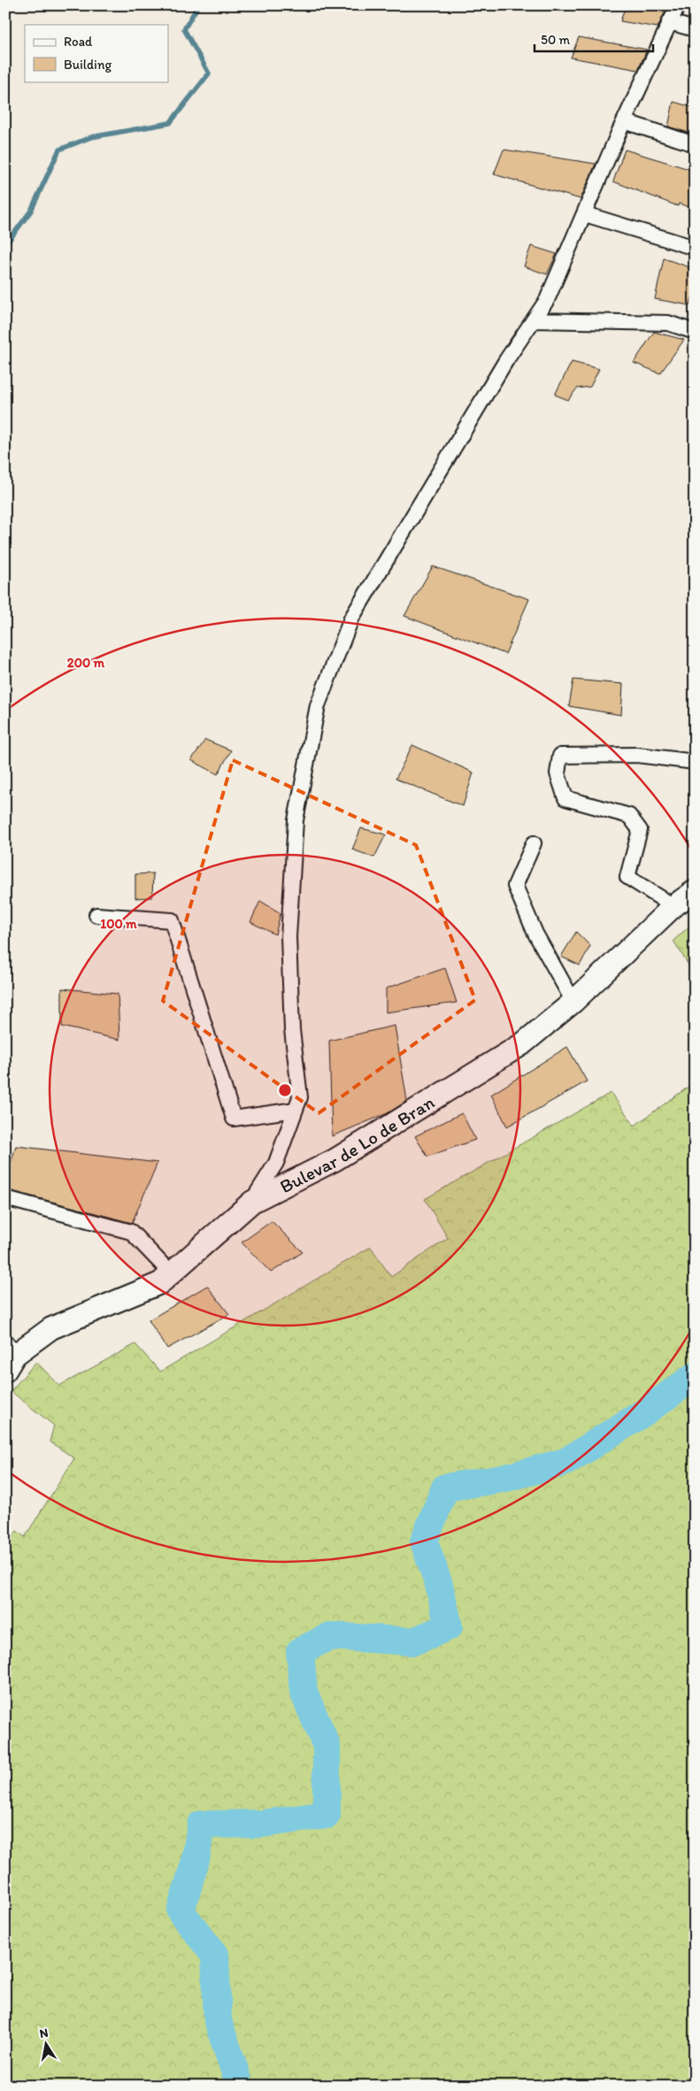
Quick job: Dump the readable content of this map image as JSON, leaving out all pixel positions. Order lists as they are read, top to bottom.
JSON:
{
  "streets": {
    "street": ["Bulevar de Lo de Bran"]
  },
  "legend": ["Road", "Building"],
  "scale_bar": "50 m",
  "north": "top",
  "rings": ["200 m", "100 m"]
}
